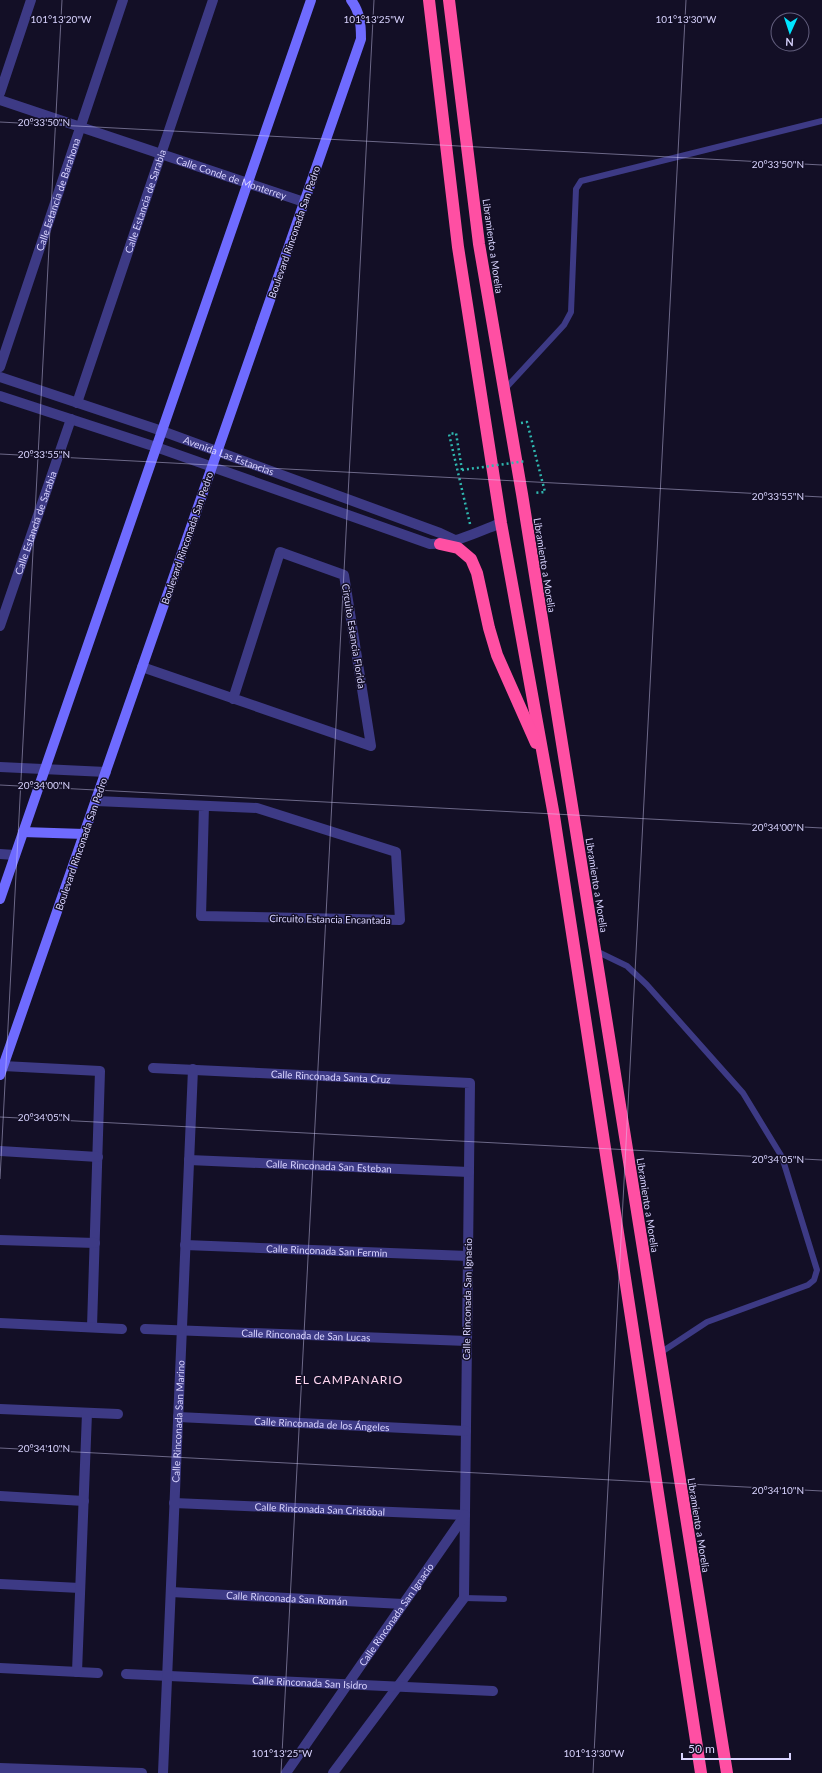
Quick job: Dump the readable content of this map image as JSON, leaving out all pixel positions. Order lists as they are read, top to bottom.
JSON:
{
  "streets": {
    "highway": ["Libramiento a Morelia"],
    "street": [
      "Calle Conde de Monterrey",
      "Calle Estancia de Barahona",
      "Calle Estancia de Sarabia",
      "Boulevard Rinconada San Pedro",
      "Avenida Las Estancias",
      "Circuito Estancia Florida",
      "Circuito Estancia Encantada",
      "Calle Rinconada Santa Cruz",
      "Calle Rinconada San Esteban",
      "Calle Rinconada San Fermin",
      "Calle Rinconada San Ignacio",
      "Calle Rinconada de San Lucas",
      "Calle Rinconada San Marino",
      "Calle Rinconada de los Ángeles",
      "Calle Rinconada San Cristóbal",
      "Calle Rinconada San Román",
      "Calle Rinconada San Isidro"
    ]
  },
  "crossings": [
    ["Calle Conde de Monterrey", "Calle Estancia de Barahona"],
    ["Calle Conde de Monterrey", "Calle Estancia de Sarabia"],
    ["Calle Conde de Monterrey", "Boulevard Rinconada San Pedro"],
    ["Calle Estancia de Sarabia", "Avenida Las Estancias"],
    ["Boulevard Rinconada San Pedro", "Avenida Las Estancias"],
    ["Boulevard Rinconada San Pedro", "Circuito Estancia Florida"],
    ["Boulevard Rinconada San Pedro", "Circuito Estancia Encantada"],
    ["Calle Rinconada Santa Cruz", "Calle Rinconada San Ignacio"],
    ["Calle Rinconada Santa Cruz", "Calle Rinconada San Marino"],
    ["Calle Rinconada San Esteban", "Calle Rinconada San Ignacio"],
    ["Calle Rinconada San Esteban", "Calle Rinconada San Marino"],
    ["Calle Rinconada San Fermin", "Calle Rinconada San Ignacio"],
    ["Calle Rinconada San Fermin", "Calle Rinconada San Marino"],
    ["Calle Rinconada San Ignacio", "Calle Rinconada de San Lucas"],
    ["Calle Rinconada San Ignacio", "Calle Rinconada de los Ángeles"],
    ["Calle Rinconada San Ignacio", "Calle Rinconada San Cristóbal"],
    ["Calle Rinconada San Ignacio", "Calle Rinconada San Román"],
    ["Calle Rinconada San Ignacio", "Calle Rinconada San Isidro"],
    ["Calle Rinconada de San Lucas", "Calle Rinconada San Marino"],
    ["Calle Rinconada San Marino", "Calle Rinconada de los Ángeles"],
    ["Calle Rinconada San Marino", "Calle Rinconada San Cristóbal"],
    ["Calle Rinconada San Marino", "Calle Rinconada San Román"],
    ["Calle Rinconada San Marino", "Calle Rinconada San Isidro"]
  ],
  "districts": ["EL CAMPANARIO"],
  "scale_bar": "50 m",
  "north": "bottom",
  "coordinates": [
    "101°13'25\"W",
    "101°13'30\"W",
    "101°13'20\"W",
    "20°33'50\"N",
    "20°33'55\"N",
    "20°34'00\"N",
    "20°34'05\"N",
    "20°34'10\"N"
  ]
}
